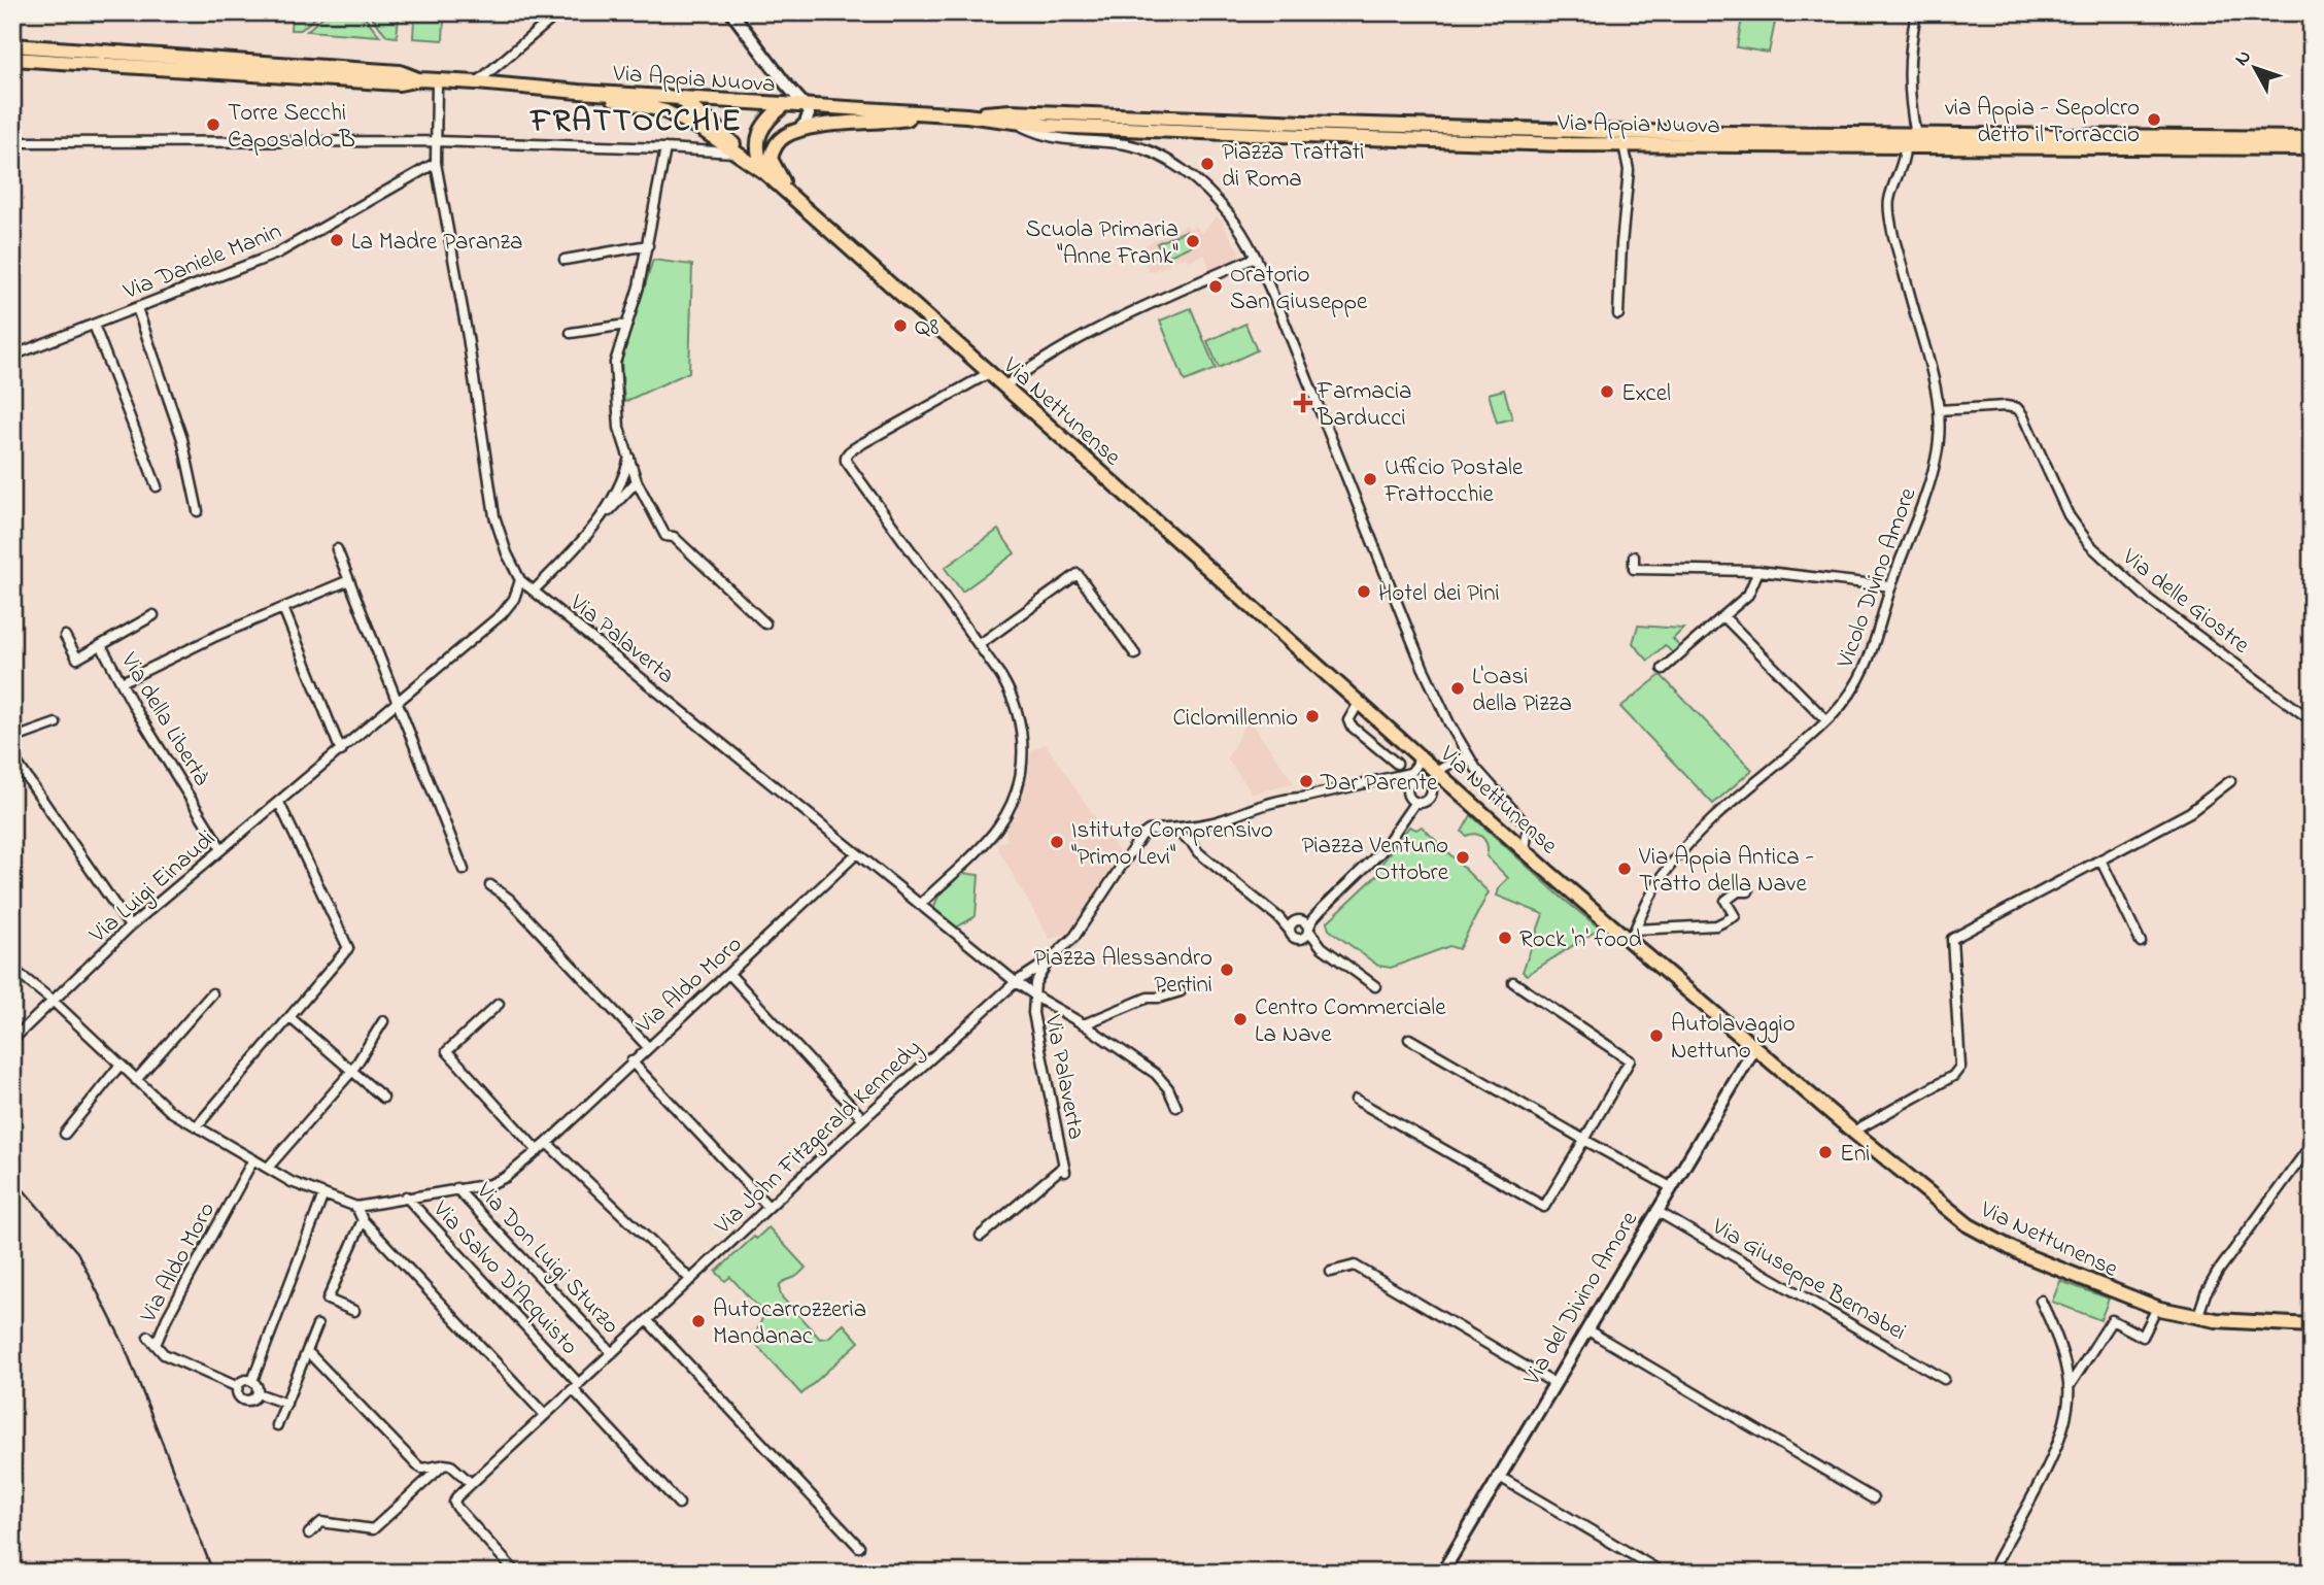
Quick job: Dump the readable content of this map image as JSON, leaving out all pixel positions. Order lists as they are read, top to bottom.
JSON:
{
  "streets": {
    "main road": ["Via Appia Nuova", "Via Nettunense", "Via del Divino Amore"],
    "street": [
      "Via Daniele Manin",
      "Vicolo Divino Amore",
      "Via delle Giostre",
      "Via Palaverta",
      "Via della Libertà",
      "Via Luigi Einaudi",
      "Via Aldo Moro",
      "Via John Fitzgerald Kennedy",
      "Via Don Luigi Sturzo",
      "Via Salvo D'Acquisto",
      "Via Giuseppe Bernabei"
    ]
  },
  "crossings": [
    ["Via Appia Nuova", "Vicolo Divino Amore"],
    ["Via Appia Nuova", "Via Palaverta"],
    ["Via Daniele Manin", "Via Palaverta"],
    ["Via Nettunense", "Vicolo Divino Amore"],
    ["Via Nettunense", "Via John Fitzgerald Kennedy"],
    ["Via Nettunense", "Via del Divino Amore"],
    ["Vicolo Divino Amore", "Via delle Giostre"],
    ["Via Palaverta", "Via Luigi Einaudi"],
    ["Via Palaverta", "Via Aldo Moro"],
    ["Via Palaverta", "Via John Fitzgerald Kennedy"],
    ["Via della Libertà", "Via Luigi Einaudi"],
    ["Via Aldo Moro", "Via Don Luigi Sturzo"],
    ["Via Aldo Moro", "Via Salvo D'Acquisto"],
    ["Via John Fitzgerald Kennedy", "Via Don Luigi Sturzo"],
    ["Via John Fitzgerald Kennedy", "Via Salvo D'Acquisto"],
    ["Via Giuseppe Bernabei", "Via del Divino Amore"]
  ],
  "districts": ["FRATTOCCHIE"],
  "places": {
    "other": [
      "via Appia - Sepolcro detto il Torraccio",
      "Torre Secchi Caposaldo B",
      "Piazza Trattati di Roma",
      "La Madre Paranza",
      "Scuola Primaria \"Anne Frank\"",
      "Oratorio San Giuseppe",
      "Q8",
      "Excel",
      "Ufficio Postale Frattocchie",
      "Hotel dei Pini",
      "L'Oasi della Pizza",
      "Ciclomillennio",
      "Dar Parente",
      "Istituto Comprensivo \"Primo Levi\"",
      "Piazza Ventuno Ottobre",
      "Via Appia Antica - Tratto della Nave",
      "Rock 'n' food",
      "Piazza Alessandro Pertini",
      "Centro Commerciale La Nave",
      "Autolavaggio Nettuno",
      "Eni",
      "Autocarrozzeria Mandanac"
    ],
    "health": ["Farmacia Barducci"]
  },
  "north": "top left"
}
